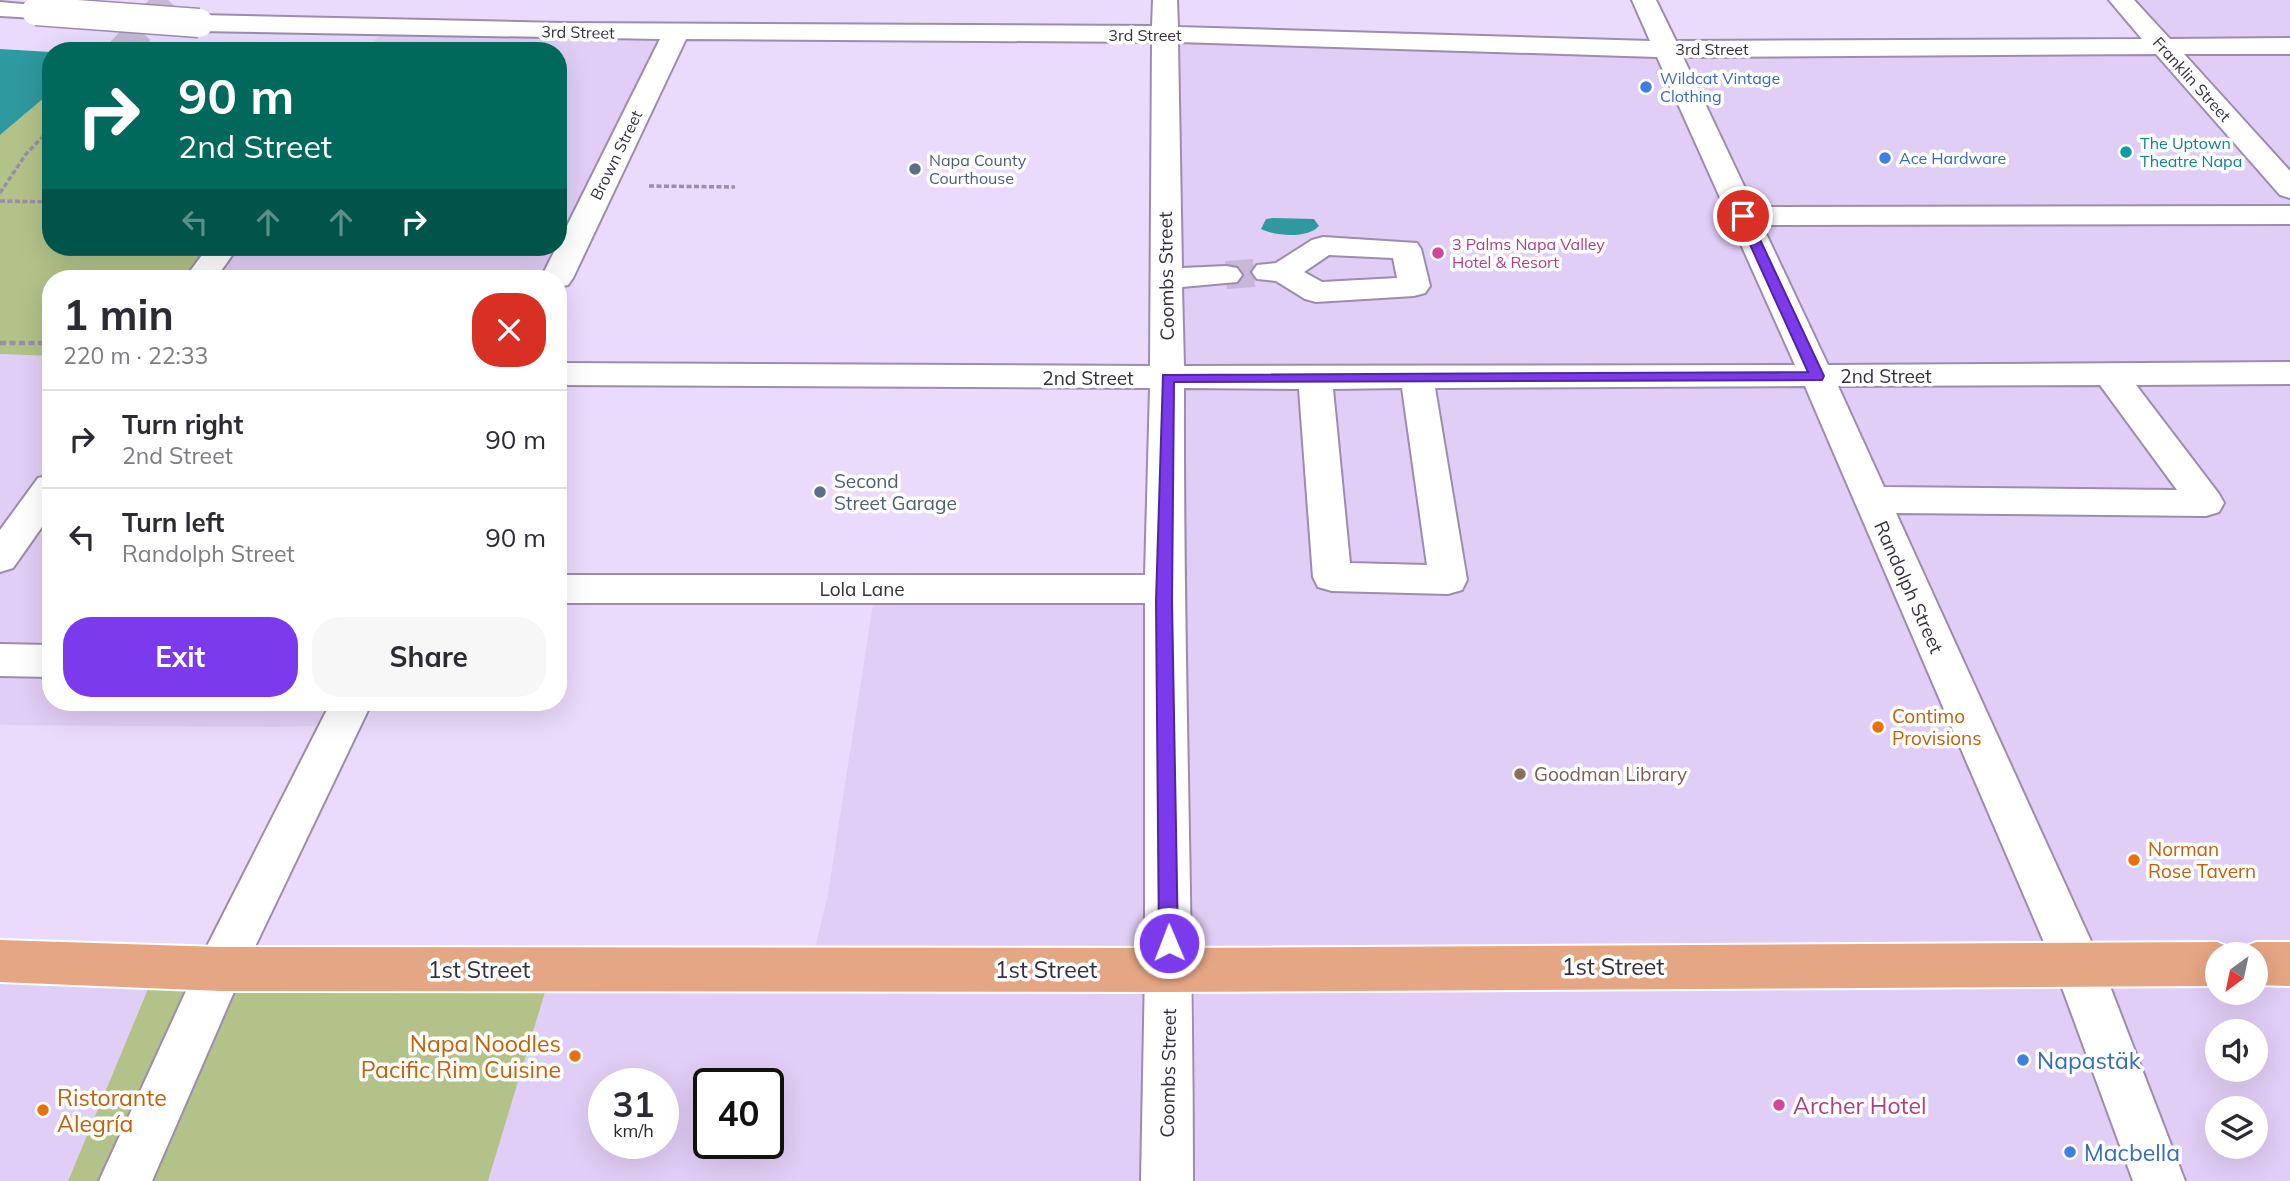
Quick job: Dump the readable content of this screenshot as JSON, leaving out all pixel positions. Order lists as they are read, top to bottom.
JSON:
{
  "streets": {
    "main road": ["1st Street"],
    "street": [
      "3rd Street",
      "Franklin Street",
      "Brown Street",
      "Coombs Street",
      "2nd Street",
      "Randolph Street",
      "Lola Lane"
    ]
  },
  "crossings": [
    ["3rd Street", "Franklin Street"],
    ["3rd Street", "Brown Street"],
    ["3rd Street", "Coombs Street"],
    ["3rd Street", "Randolph Street"],
    ["Coombs Street", "2nd Street"],
    ["Coombs Street", "Lola Lane"],
    ["Coombs Street", "1st Street"],
    ["2nd Street", "Randolph Street"],
    ["Randolph Street", "1st Street"]
  ],
  "places": [
    "Wildcat Vintage Clothing",
    "The Uptown Theatre Napa",
    "Ace Hardware",
    "Napa County Courthouse",
    "3 Palms Napa Valley Hotel & Resort",
    "Second Street Garage",
    "Contimo Provisions",
    "Goodman Library",
    "Norman Rose Tavern",
    "Napa Noodles Pacific Rim Cuisine",
    "Napastäk",
    "Archer Hotel",
    "Ristorante Alegría",
    "Macbella"
  ],
  "north": "bottom left",
  "page": {
    "turn": ["90 m", "2nd Street"],
    "heading": ["1 min", "220 m · 22:33"],
    "list": [
      {
        "name": "Turn right",
        "note": "2nd Street",
        "value": "90 m"
      },
      {
        "name": "Turn left",
        "note": "Randolph Street",
        "value": "90 m"
      }
    ],
    "buttons": ["Exit", "Share"],
    "speed": "31 km/h",
    "limit": "40"
  }
}
